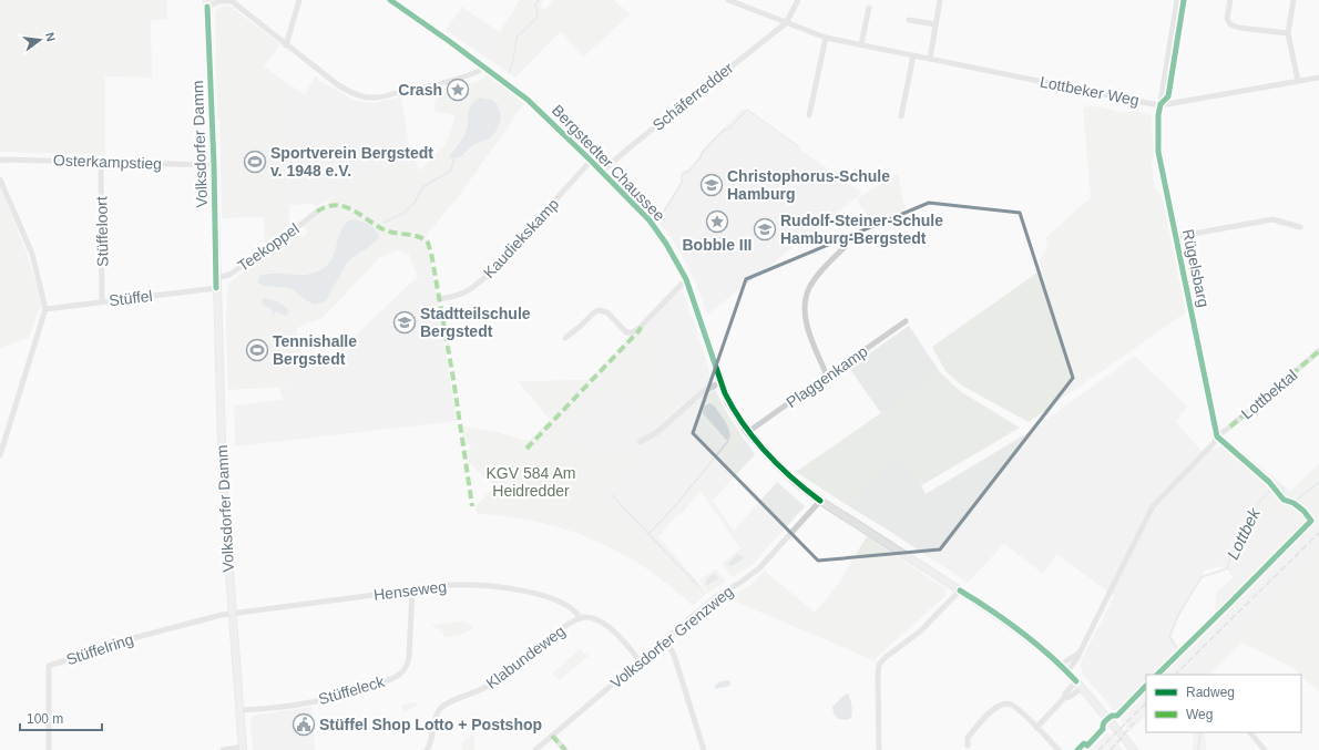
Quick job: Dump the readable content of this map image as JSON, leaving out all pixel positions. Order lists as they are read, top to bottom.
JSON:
{
  "streets": {
    "main road": ["Volksdorfer Damm", "Bergstedter Chaussee"],
    "street": [
      "Lottbeker Weg",
      "Schäferredder",
      "Osterkampstieg",
      "Stüffeloort",
      "Kaudiekskamp",
      "Teekoppel",
      "Rügelsbarg",
      "Stüffel",
      "Plaggenkamp",
      "Lottbektal",
      "Henseweg",
      "Volksdorfer Grenzweg",
      "Stüffelring",
      "Klabundeweg",
      "Stüffeleck"
    ]
  },
  "crossings": [
    ["Lottbeker Weg", "Schäferredder"],
    ["Lottbeker Weg", "Rügelsbarg"],
    ["Schäferredder", "Bergstedter Chaussee"],
    ["Volksdorfer Damm", "Osterkampstieg"],
    ["Volksdorfer Damm", "Teekoppel"],
    ["Volksdorfer Damm", "Stüffel"],
    ["Volksdorfer Damm", "Henseweg"],
    ["Volksdorfer Damm", "Stüffelring"],
    ["Volksdorfer Damm", "Stüffeleck"],
    ["Osterkampstieg", "Stüffeloort"],
    ["Bergstedter Chaussee", "Kaudiekskamp"],
    ["Bergstedter Chaussee", "Plaggenkamp"],
    ["Bergstedter Chaussee", "Lottbektal"],
    ["Bergstedter Chaussee", "Volksdorfer Grenzweg"],
    ["Stüffeloort", "Stüffel"],
    ["Rügelsbarg", "Lottbektal"],
    ["Henseweg", "Stüffelring"],
    ["Henseweg", "Klabundeweg"],
    ["Henseweg", "Stüffeleck"],
    ["Volksdorfer Grenzweg", "Klabundeweg"]
  ],
  "water": ["Lottbek"],
  "parks": ["KGV 584 Am Heidredder"],
  "places": {
    "place": ["Crash", "Bobble III"],
    "sports": ["Sportverein Bergstedt v. 1948 e.V.", "Tennishalle Bergstedt"],
    "school or university": ["Christophorus-Schule Hamburg", "Rudolf-Steiner-Schule Hamburg-Bergstedt", "Stadtteilschule Bergstedt"],
    "public building": ["Stüffel Shop Lotto + Postshop"]
  },
  "legend": ["Radweg", "Weg"],
  "scale_bar": "100 m",
  "north": "right"
}
